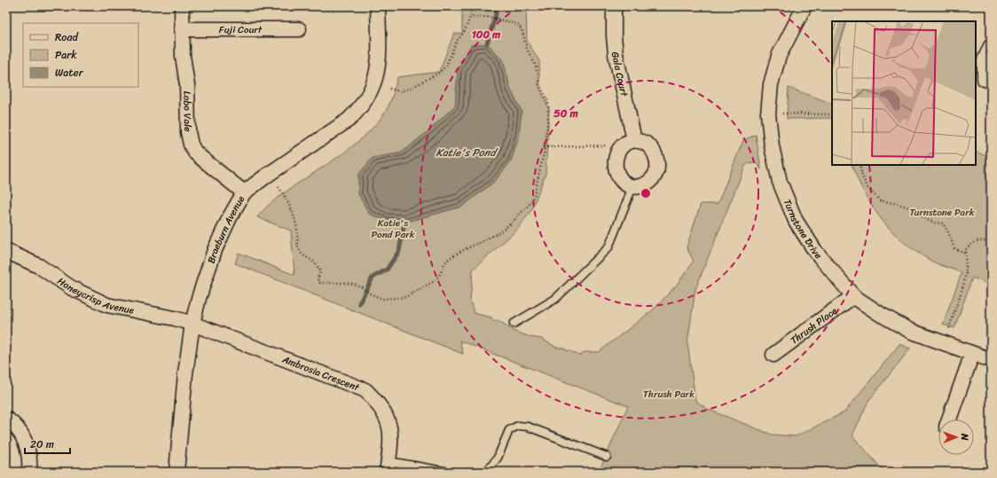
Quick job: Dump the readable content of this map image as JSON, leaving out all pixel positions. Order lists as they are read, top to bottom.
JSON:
{
  "streets": {
    "street": [
      "Fuji Court",
      "Gala Court",
      "Lobo Vale",
      "Turnstone Drive",
      "Braeburn Avenue",
      "Honeycrisp Avenue",
      "Thrush Place",
      "Ambrosia Crescent"
    ]
  },
  "crossings": [
    ["Fuji Court", "Lobo Vale"],
    ["Lobo Vale", "Braeburn Avenue"],
    ["Turnstone Drive", "Thrush Place"],
    ["Braeburn Avenue", "Honeycrisp Avenue"],
    ["Braeburn Avenue", "Ambrosia Crescent"],
    ["Honeycrisp Avenue", "Ambrosia Crescent"]
  ],
  "water": ["Katie's Pond"],
  "parks": ["Turnstone Park", "Katie's Pond Park", "Thrush Park"],
  "legend": ["Road", "Park", "Water"],
  "scale_bar": "20 m",
  "north": "right",
  "rings": ["100 m", "50 m"]
}
